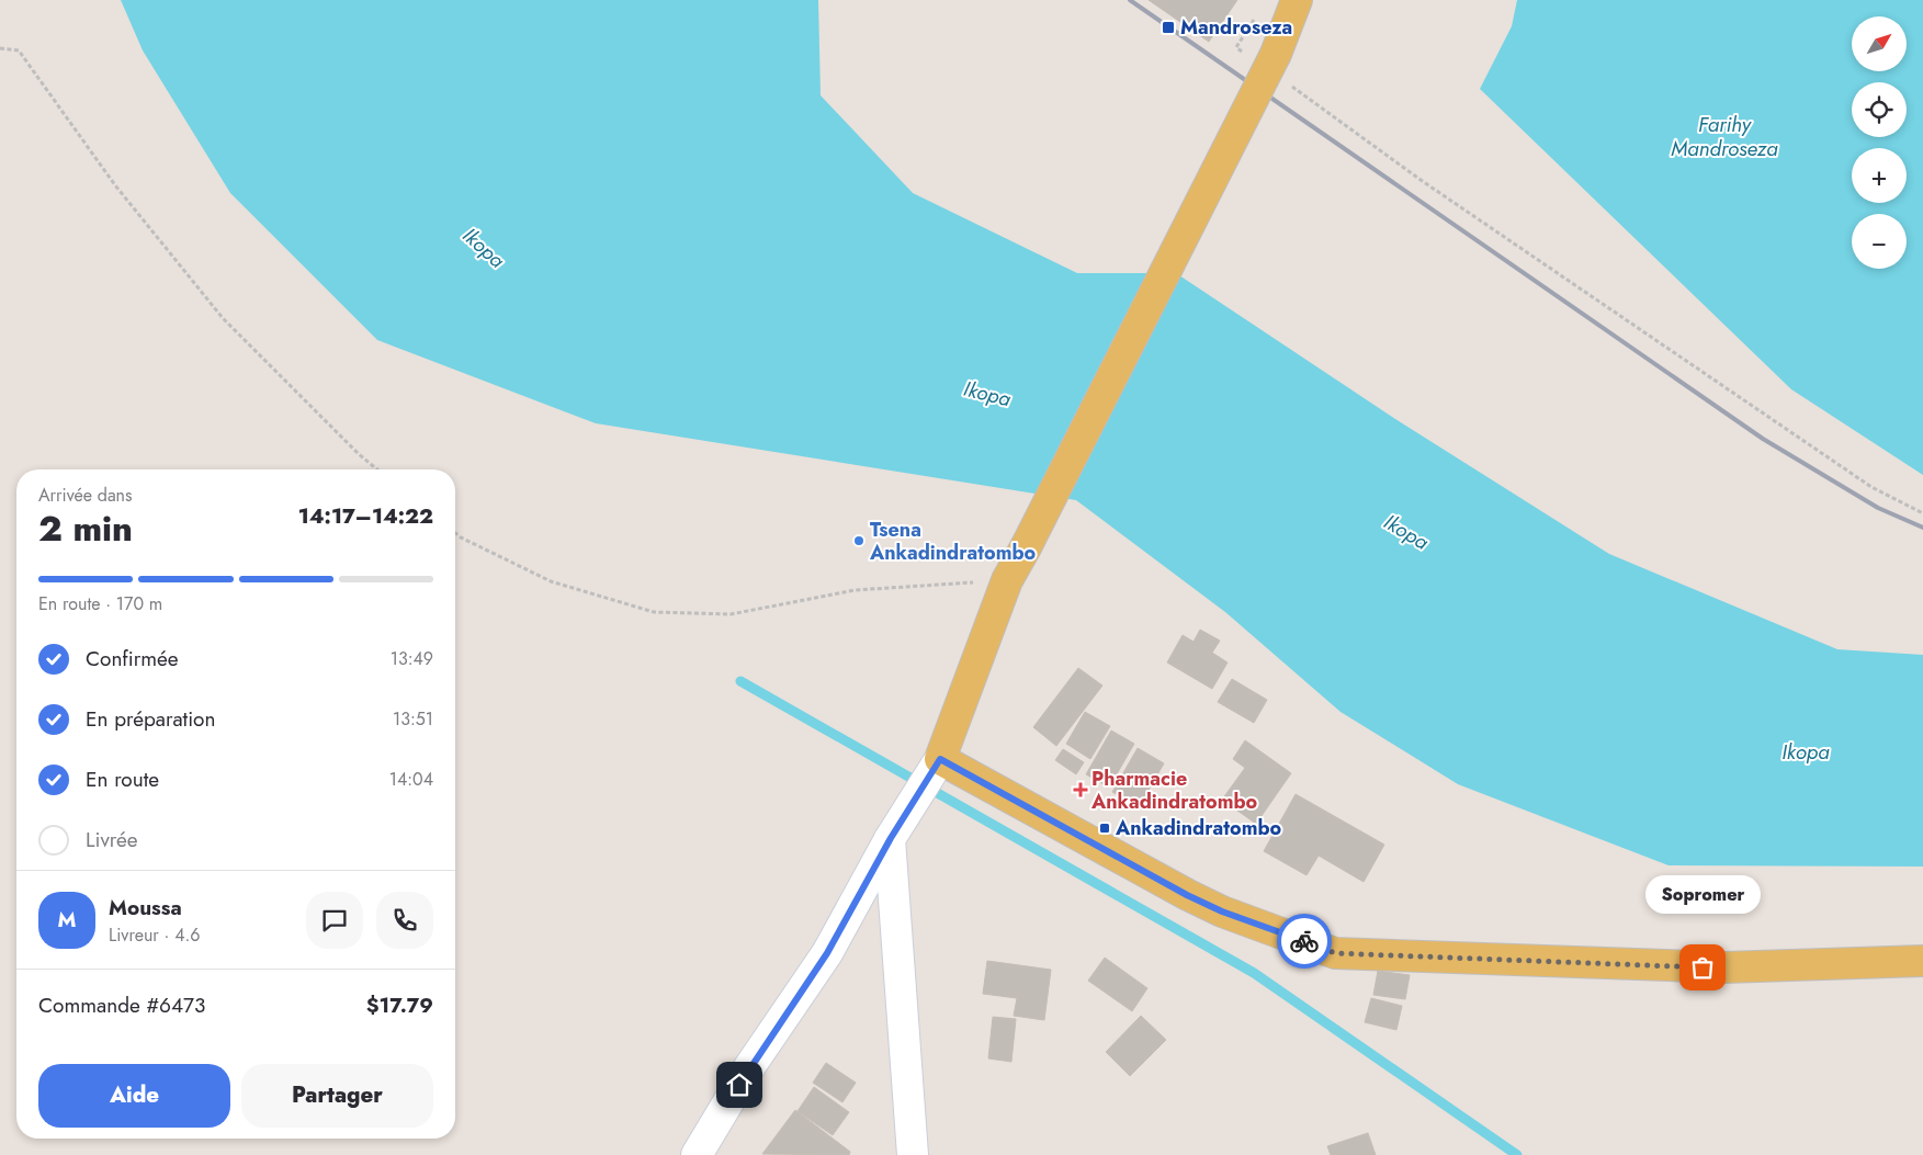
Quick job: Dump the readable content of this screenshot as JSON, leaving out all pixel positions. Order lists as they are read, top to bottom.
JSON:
{
  "water": ["Farihy Mandroseza", "Ikopa"],
  "places": {
    "transit": ["Mandroseza", "Ankadindratombo"],
    "other": ["Tsena Ankadindratombo", "Sopromer"],
    "health": ["Pharmacie Ankadindratombo"]
  },
  "north": "top right",
  "page": {
    "map_buttons": ["+", "−"],
    "heading": ["2 min", "Arrivée dans", "14:17–14:22"],
    "panel": [
      "Moussa",
      "Livreur · 4.6",
      "Commande #6473",
      "$17.79"
    ],
    "bar": "En route · 170 m",
    "list": [
      ["Confirmée", "13:49"],
      ["En préparation", "13:51"],
      ["En route", "14:04"],
      "Livrée"
    ],
    "bubble": "Sopromer",
    "round": "M",
    "buttons": ["Aide", "Partager"]
  }
}
